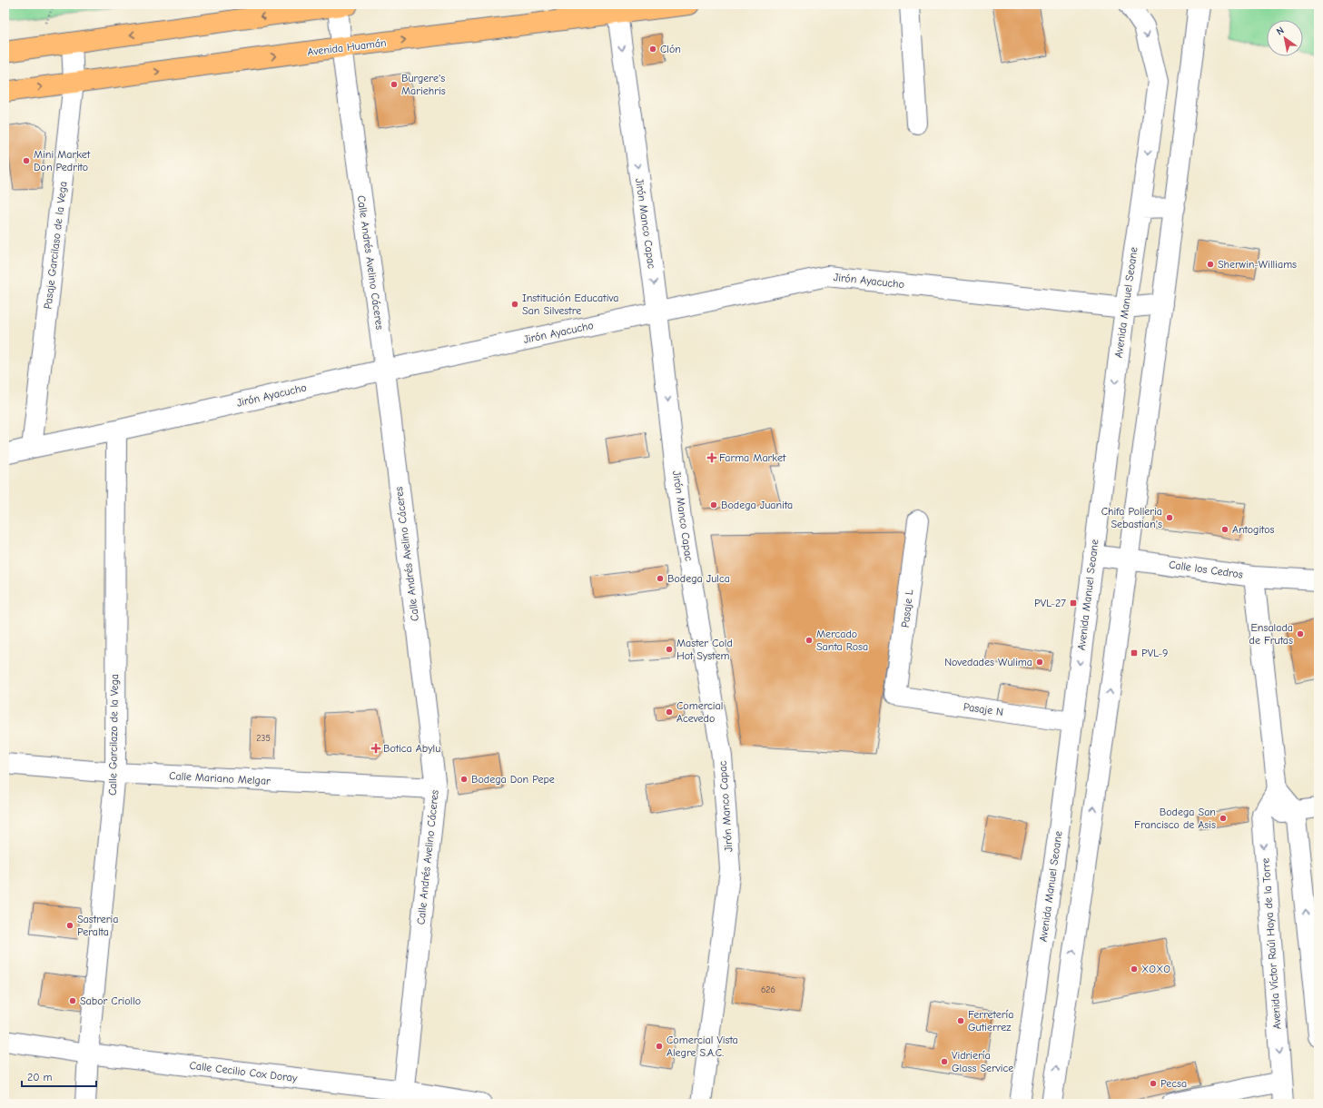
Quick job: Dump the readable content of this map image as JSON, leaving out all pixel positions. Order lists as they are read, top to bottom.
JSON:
{
  "streets": {
    "main road": ["Avenida Huamán"],
    "street": [
      "Jirón Manco Capac",
      "Pasaje Garcilaso de la Vega",
      "Calle Andrés Avelino Cáceres",
      "Jirón Ayacucho",
      "Avenida Manuel Seoane",
      "Calle los Cedros",
      "Pasaje L",
      "Pasaje N",
      "Calle Garcilazo de la Vega",
      "Calle Mariano Melgar",
      "Avenida Víctor Raúl Haya de la Torre",
      "Calle Cecilio Cox Doray"
    ]
  },
  "crossings": [
    ["Avenida Huamán", "Jirón Manco Capac"],
    ["Avenida Huamán", "Pasaje Garcilaso de la Vega"],
    ["Avenida Huamán", "Calle Andrés Avelino Cáceres"],
    ["Jirón Manco Capac", "Jirón Ayacucho"],
    ["Pasaje Garcilaso de la Vega", "Jirón Ayacucho"],
    ["Calle Andrés Avelino Cáceres", "Jirón Ayacucho"],
    ["Calle Andrés Avelino Cáceres", "Calle Mariano Melgar"],
    ["Calle Andrés Avelino Cáceres", "Calle Cecilio Cox Doray"],
    ["Jirón Ayacucho", "Avenida Manuel Seoane"],
    ["Jirón Ayacucho", "Calle Garcilazo de la Vega"],
    ["Avenida Manuel Seoane", "Calle los Cedros"],
    ["Avenida Manuel Seoane", "Pasaje N"],
    ["Pasaje L", "Pasaje N"],
    ["Calle Garcilazo de la Vega", "Calle Mariano Melgar"],
    ["Calle Garcilazo de la Vega", "Calle Cecilio Cox Doray"]
  ],
  "one_way": ["Jirón Manco Capac"],
  "places": {
    "other": [
      "Clón",
      "Burgere's Mariehris",
      "Mini Market Don Pedrito",
      "Sherwin-Williams",
      "Institución Educativa San Silvestre",
      "Bodega Juanita",
      "Chifa Polleria Sebastian's",
      "Antogitos",
      "Bodega Julca",
      "Ensalada de Frutas",
      "Mercado Santa Rosa",
      "Master Cold Hot System",
      "Novedades Wulima",
      "Comercial Acevedo",
      "Bodega Don Pepe",
      "Bodega San Francisco de Asis",
      "Sastreria Peralta",
      "XOXO",
      "Sabor Criollo",
      "Ferretería Gutierrez",
      "Comercial Vista Alegre S.A.C.",
      "Vidriería Glass Service",
      "Pecsa"
    ],
    "health": ["Farma Market", "Botica Abylu"],
    "transit": ["PVL-27", "PVL-9"]
  },
  "house_numbers": ["235", "626"],
  "scale_bar": "20 m",
  "north": "top left"
}
